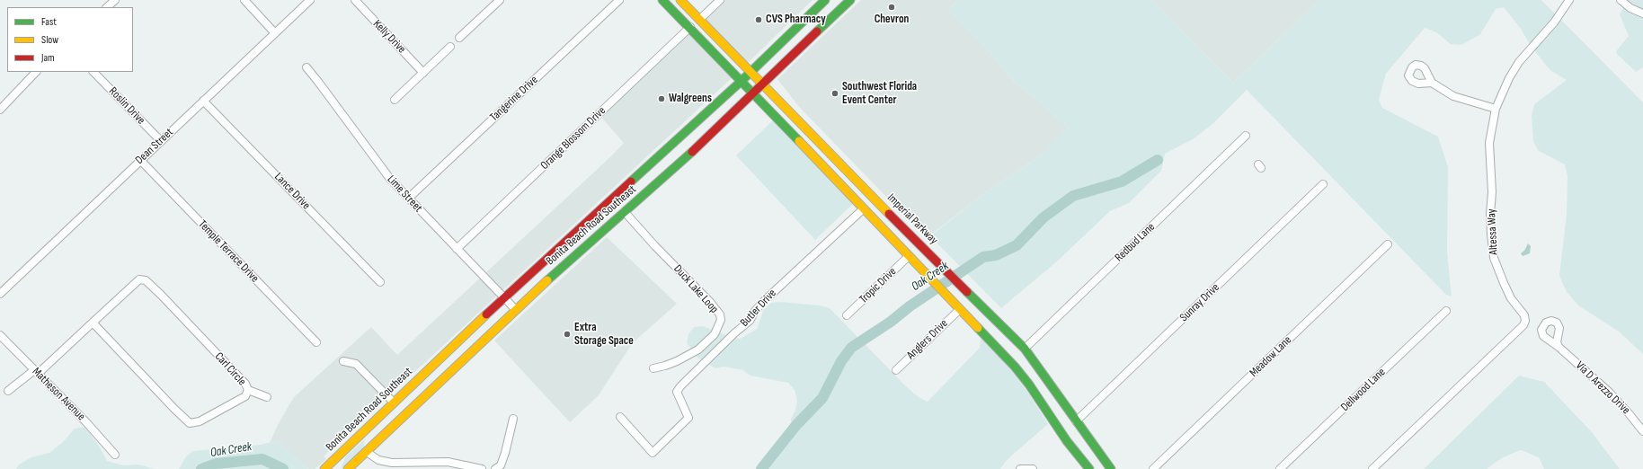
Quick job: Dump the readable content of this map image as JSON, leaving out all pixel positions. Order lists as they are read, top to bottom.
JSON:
{
  "streets": {
    "main road": ["Imperial Parkway", "Bonita Beach Road Southeast"],
    "street": [
      "Kelly Drive",
      "Tangerine Drive",
      "Roslin Drive",
      "Orange Blossom Drive",
      "Dean Street",
      "Lance Drive",
      "Lime Street",
      "Altessa Way",
      "Redbud Lane",
      "Temple Terrace Drive",
      "Tropic Drive",
      "Duck Lake Loop",
      "Sunray Drive",
      "Butler Drive",
      "Anglers Drive",
      "Meadow Lane",
      "Carl Circle",
      "Via D Arezzo Drive",
      "Dellwood Lane",
      "Matheson Avenue"
    ]
  },
  "crossings": [
    ["Tangerine Drive", "Lime Street"],
    ["Roslin Drive", "Dean Street"],
    ["Orange Blossom Drive", "Lime Street"],
    ["Dean Street", "Lance Drive"],
    ["Dean Street", "Temple Terrace Drive"],
    ["Lime Street", "Bonita Beach Road Southeast"],
    ["Imperial Parkway", "Bonita Beach Road Southeast"],
    ["Imperial Parkway", "Redbud Lane"],
    ["Imperial Parkway", "Sunray Drive"],
    ["Bonita Beach Road Southeast", "Duck Lake Loop"],
    ["Carl Circle", "Matheson Avenue"]
  ],
  "water": ["Oak Creek"],
  "places": [
    "Chevron",
    "CVS Pharmacy",
    "Southwest Florida Event Center",
    "Walgreens",
    "Extra Storage Space"
  ],
  "legend": ["Fast", "Slow", "Jam"]
}
